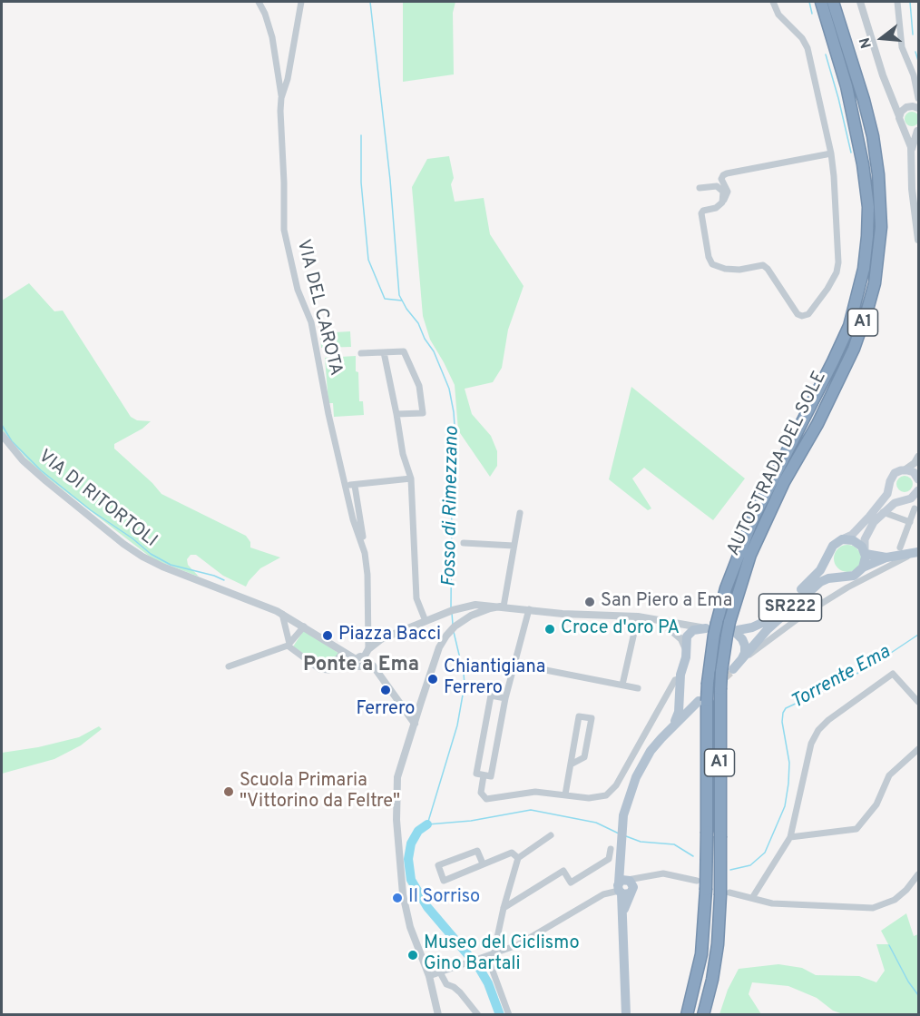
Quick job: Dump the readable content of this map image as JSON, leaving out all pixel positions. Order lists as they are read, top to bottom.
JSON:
{
  "streets": {
    "highway": ["A1", "AUTOSTRADA DEL SOLE"],
    "main road": ["SR222"],
    "street": ["VIA DEL CAROTA", "VIA DI RITORTOLI"]
  },
  "crossings": [
    ["AUTOSTRADA DEL SOLE", "SR222"]
  ],
  "districts": ["Ponte a Ema"],
  "water": ["Fosso di Rimezzano", "Torrente Ema"],
  "places": [
    "San Piero a Ema",
    "Croce d'oro PA",
    "Piazza Bacci",
    "Chiantigiana Ferrero",
    "Ferrero",
    "Scuola Primaria \"Vittorino da Feltre\"",
    "Il Sorriso",
    "Museo del Ciclismo Gino Bartali"
  ],
  "north": "left"
}
